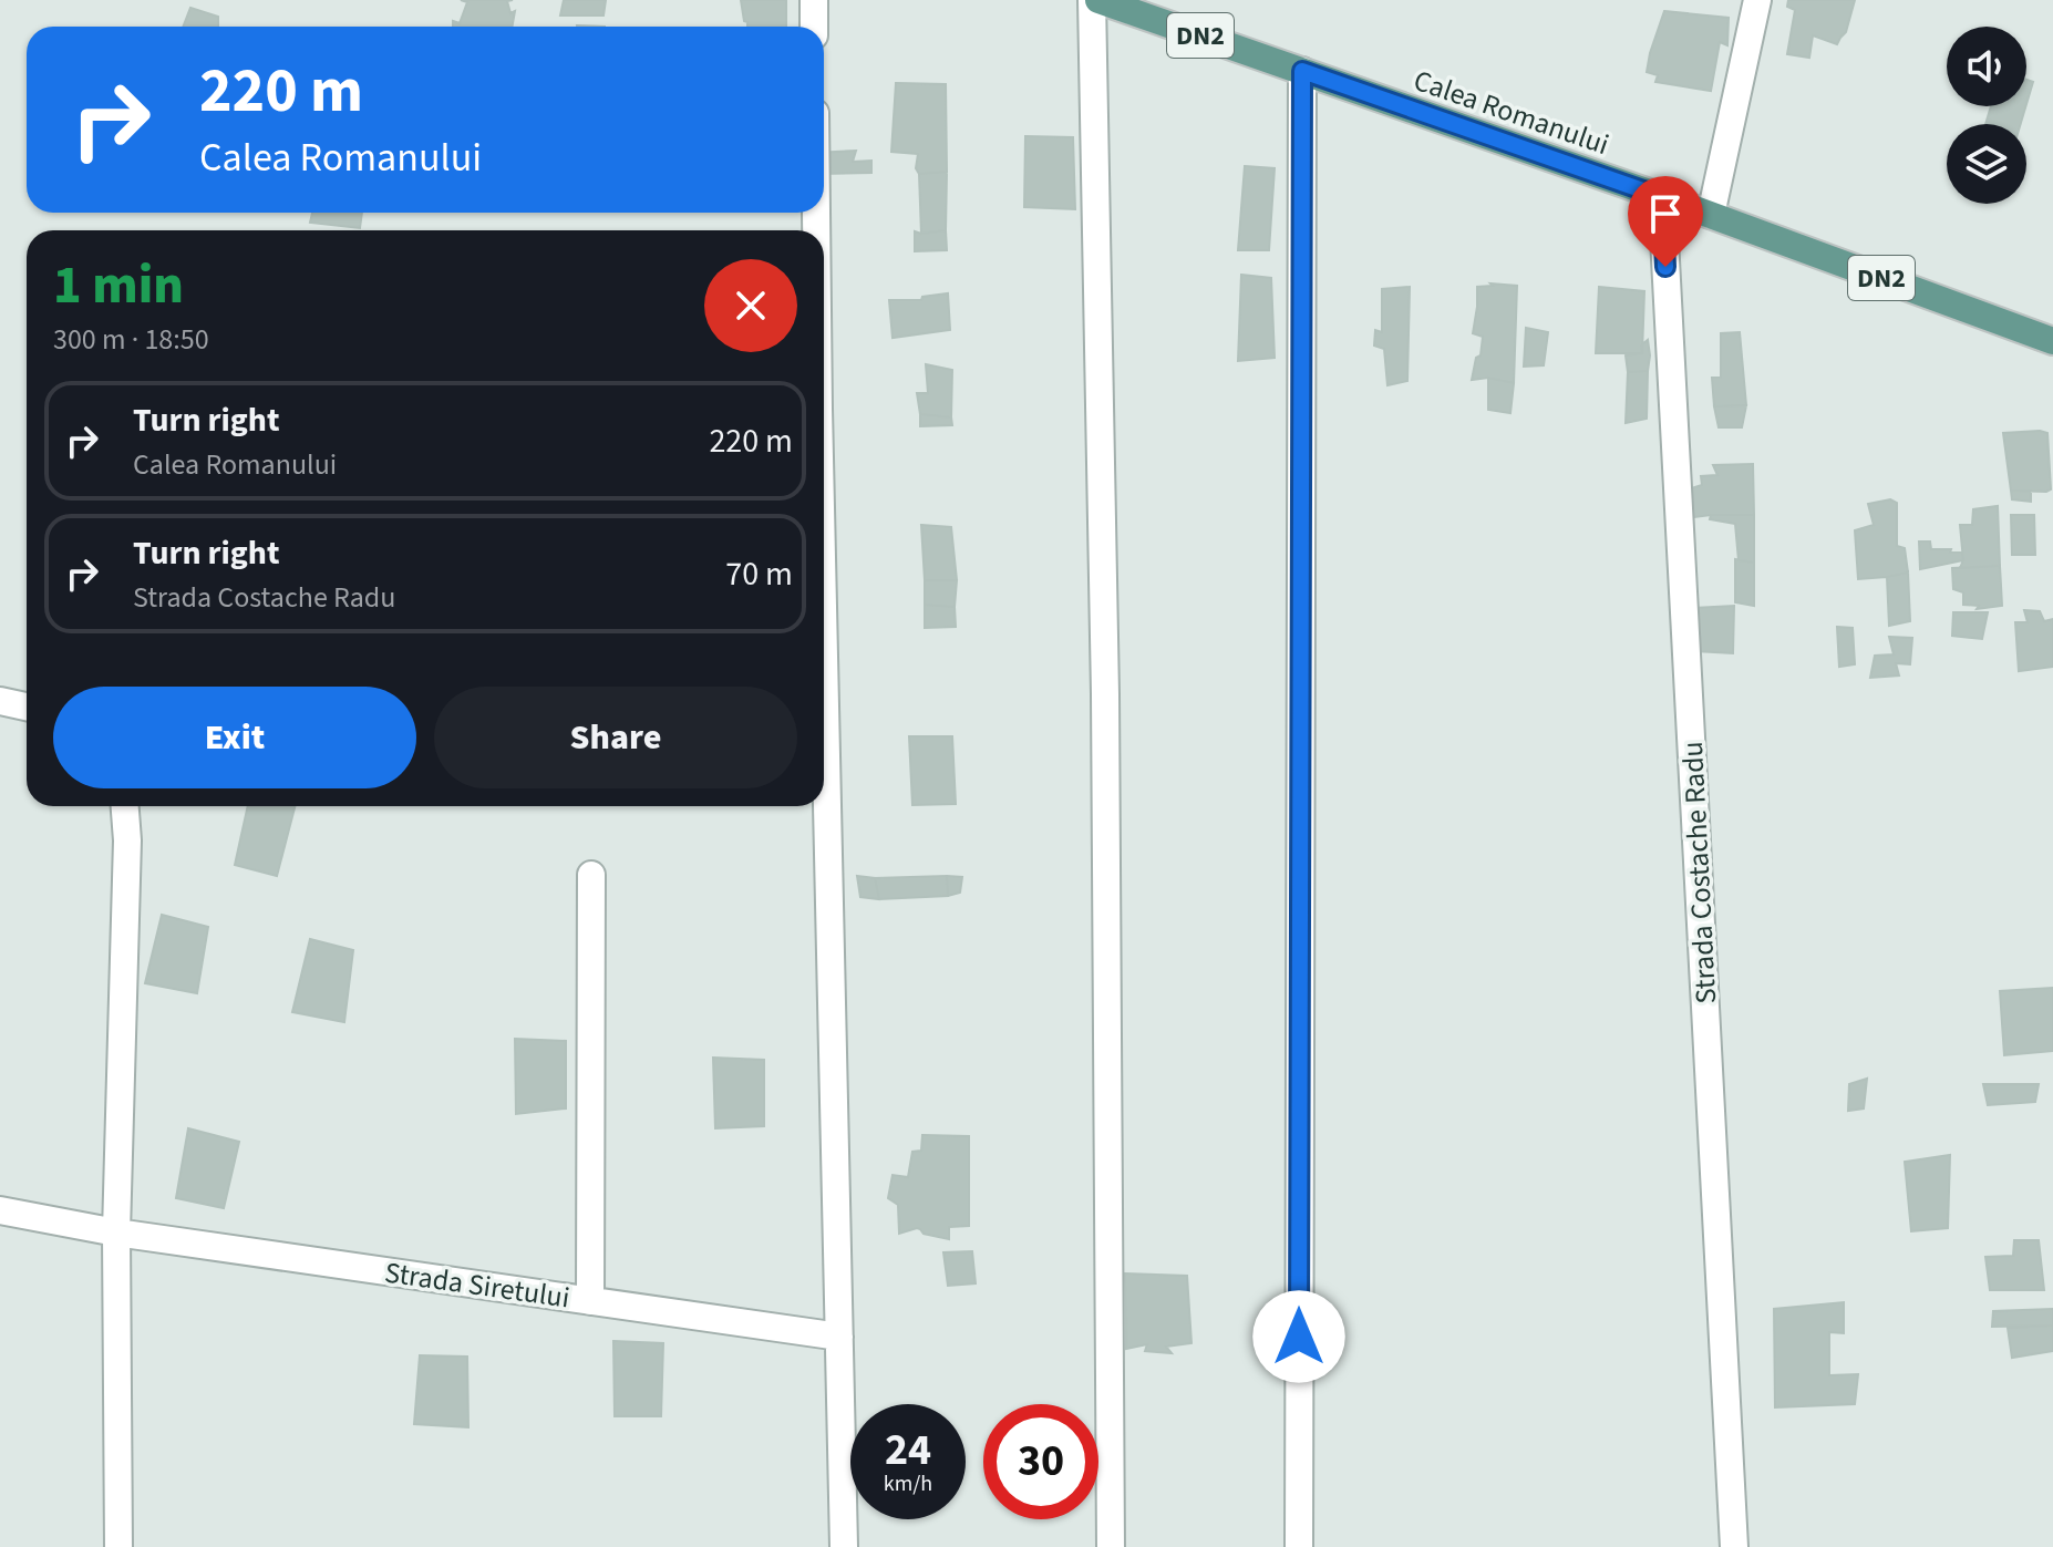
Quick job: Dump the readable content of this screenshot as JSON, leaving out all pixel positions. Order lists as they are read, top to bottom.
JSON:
{
  "streets": {
    "main road": ["DN2", "Calea Romanului"],
    "street": ["Strada Costache Radu", "Strada Siretului"]
  },
  "crossings": [
    ["Calea Romanului", "Strada Costache Radu"]
  ],
  "page": {
    "turn": ["220 m", "Calea Romanului"],
    "heading": ["1 min", "300 m · 18:50"],
    "list": [
      {
        "name": "Turn right",
        "note": "Calea Romanului",
        "value": "220 m"
      },
      {
        "name": "Turn right",
        "note": "Strada Costache Radu",
        "value": "70 m"
      }
    ],
    "buttons": ["Exit", "Share"],
    "speed": "24 km/h",
    "limit": "30"
  }
}
